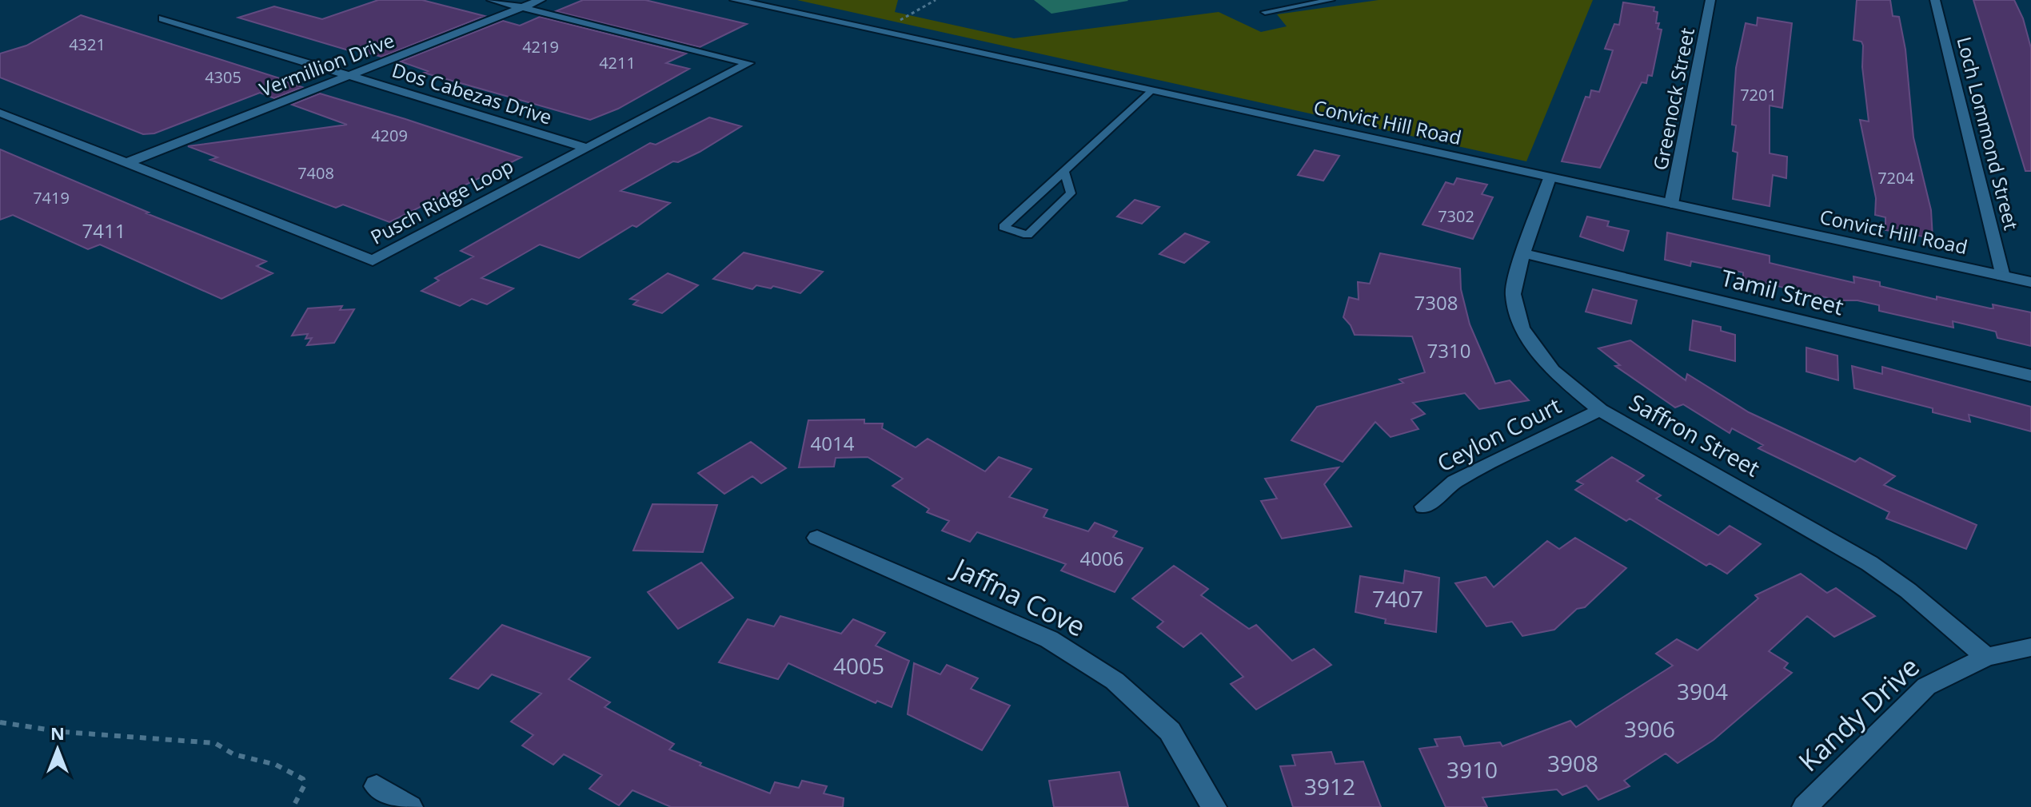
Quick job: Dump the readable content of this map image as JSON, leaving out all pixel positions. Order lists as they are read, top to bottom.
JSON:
{
  "streets": {
    "street": [
      "Vermillion Drive",
      "Dos Cabezas Drive",
      "Greenock Street",
      "Convict Hill Road",
      "Loch Lommond Street",
      "Pusch Ridge Loop",
      "Tamil Street",
      "Ceylon Court",
      "Saffron Street",
      "Jaffna Cove",
      "Kandy Drive"
    ]
  },
  "crossings": [
    ["Vermillion Drive", "Dos Cabezas Drive"],
    ["Vermillion Drive", "Pusch Ridge Loop"],
    ["Dos Cabezas Drive", "Pusch Ridge Loop"],
    ["Greenock Street", "Convict Hill Road"],
    ["Convict Hill Road", "Loch Lommond Street"],
    ["Convict Hill Road", "Saffron Street"],
    ["Tamil Street", "Saffron Street"],
    ["Ceylon Court", "Saffron Street"],
    ["Saffron Street", "Kandy Drive"]
  ],
  "house_numbers": [
    "4321",
    "4219",
    "4211",
    "4305",
    "7201",
    "4209",
    "7408",
    "7204",
    "7419",
    "7302",
    "7411",
    "7308",
    "7310",
    "4014",
    "4006",
    "7407",
    "4005",
    "3904",
    "3906",
    "3908",
    "3910",
    "3912"
  ],
  "north": "top"
}
